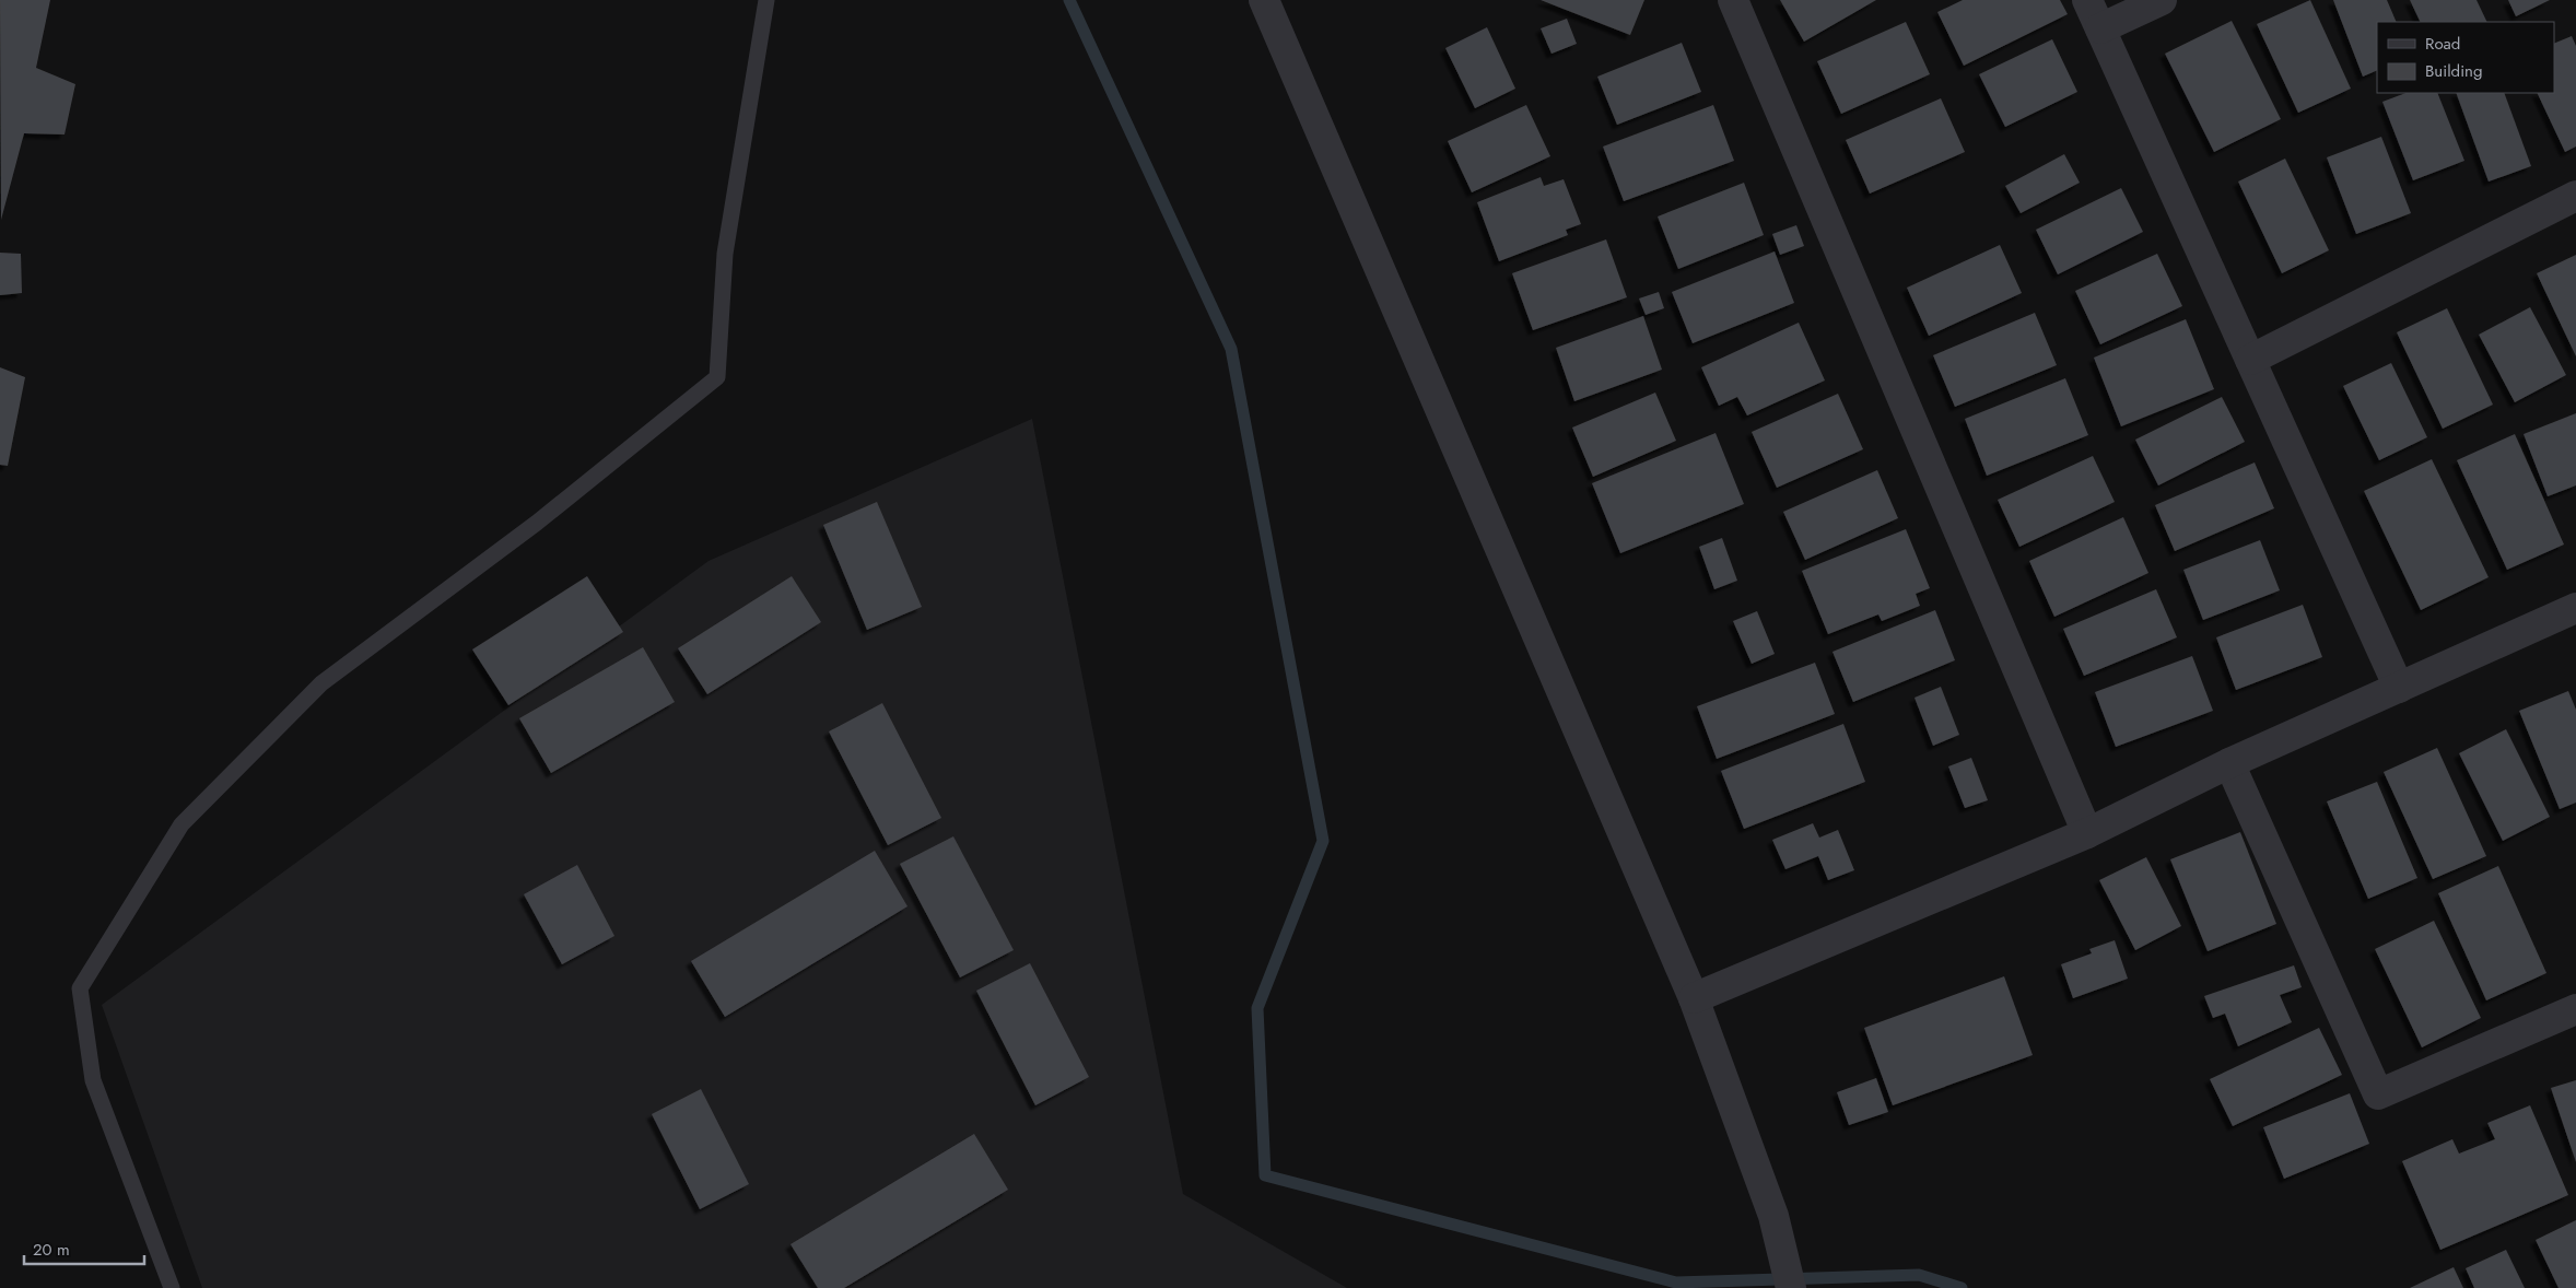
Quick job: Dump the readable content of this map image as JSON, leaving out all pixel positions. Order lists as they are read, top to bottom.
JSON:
{
  "legend": ["Road", "Building"],
  "scale_bar": "20 m"
}
